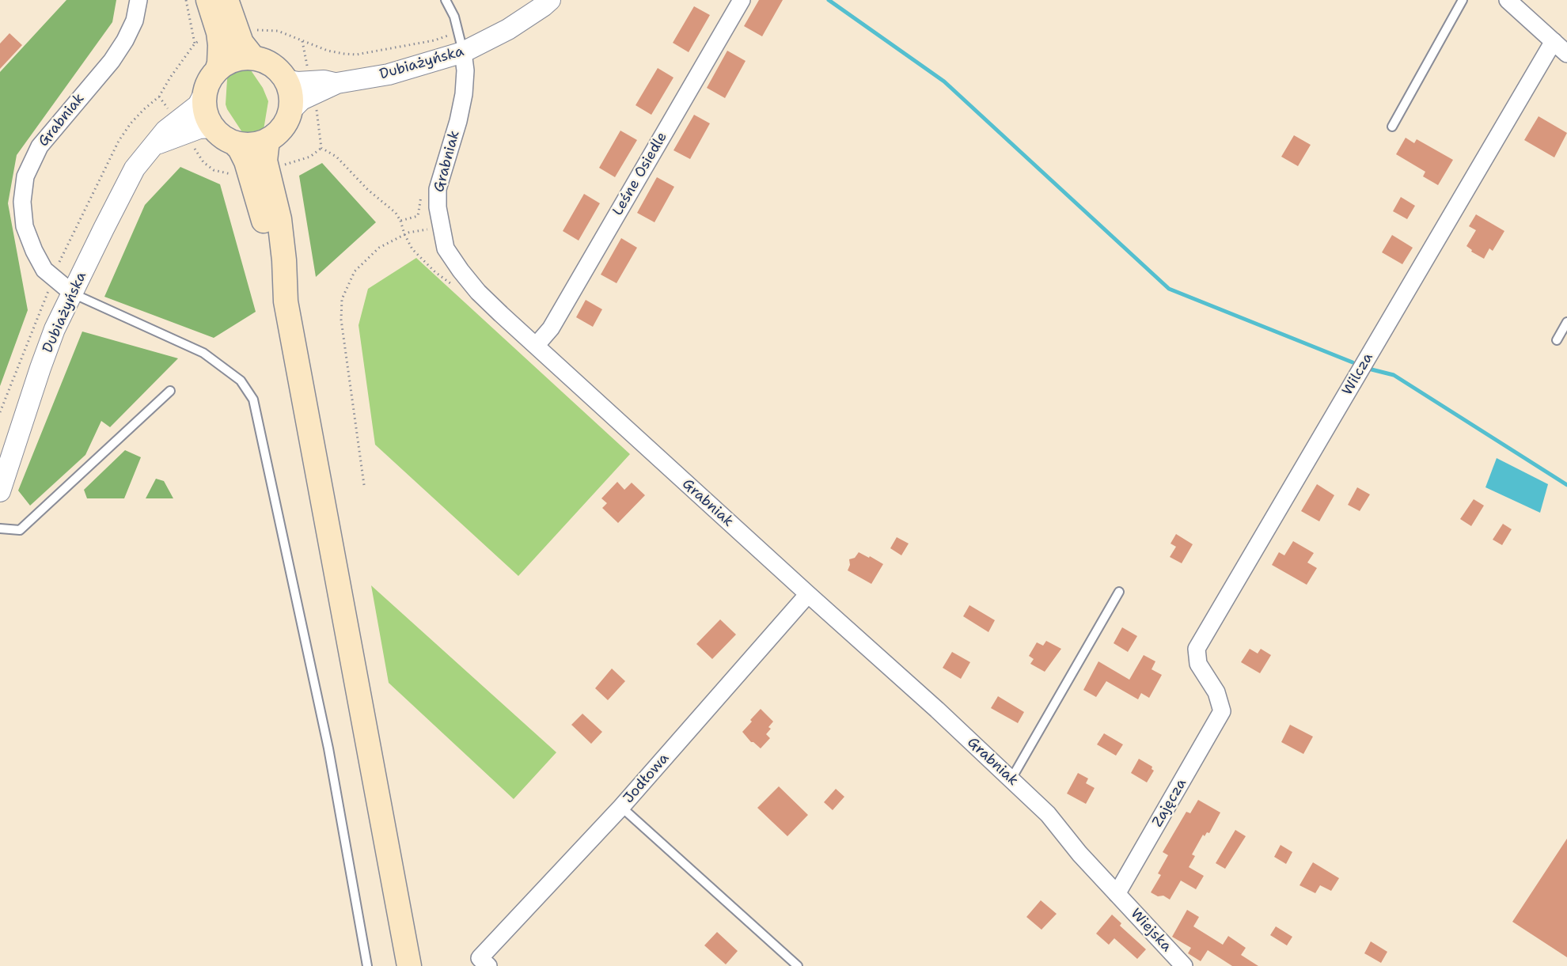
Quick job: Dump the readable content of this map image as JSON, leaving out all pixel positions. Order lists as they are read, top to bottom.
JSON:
{
  "streets": {
    "street": [
      "Dubiażyńska",
      "Grabniak",
      "Leśne Osiedle",
      "Wilcza",
      "Jodłowa",
      "Zajęcza",
      "Wiejska"
    ]
  },
  "crossings": [
    ["Dubiażyńska", "Grabniak"],
    ["Grabniak", "Leśne Osiedle"],
    ["Grabniak", "Jodłowa"],
    ["Grabniak", "Zajęcza"],
    ["Grabniak", "Wiejska"],
    ["Wilcza", "Zajęcza"],
    ["Zajęcza", "Wiejska"]
  ]
}
